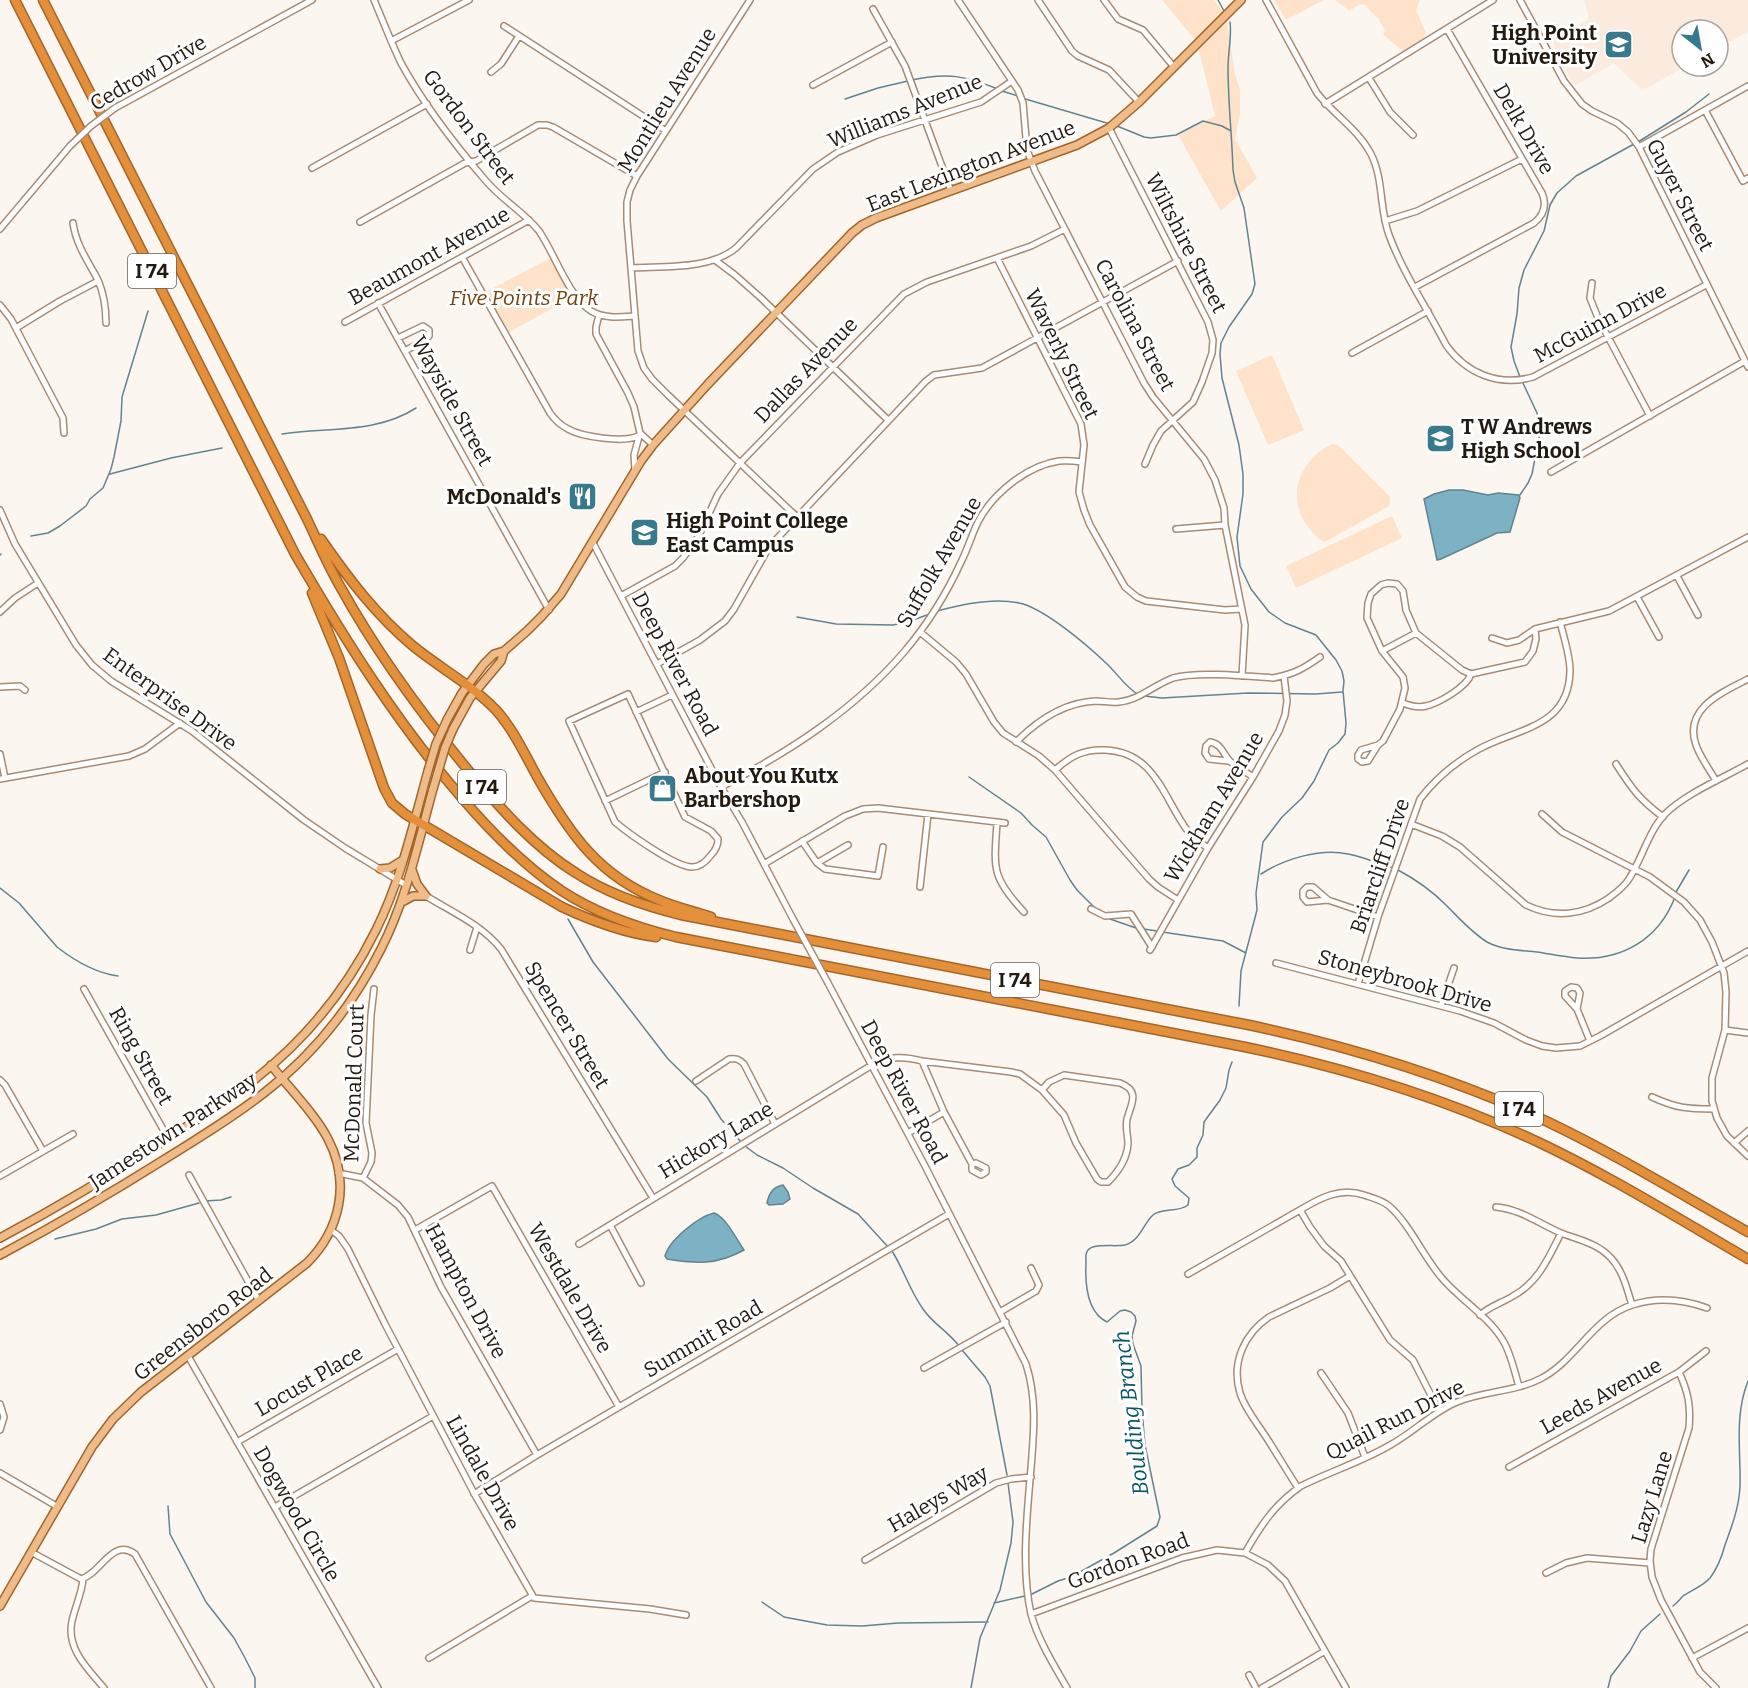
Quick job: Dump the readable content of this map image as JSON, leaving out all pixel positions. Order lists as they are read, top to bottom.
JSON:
{
  "streets": {
    "highway": ["I 74"],
    "main road": ["East Lexington Avenue", "Jamestown Parkway", "Greensboro Road"],
    "street": [
      "Cedrow Drive",
      "Montlieu Avenue",
      "Williams Avenue",
      "Gordon Street",
      "Delk Drive",
      "Guyer Street",
      "Wiltshire Street",
      "Beaumont Avenue",
      "McGuinn Drive",
      "Carolina Street",
      "Waverly Street",
      "Dallas Avenue",
      "Wayside Street",
      "Suffolk Avenue",
      "Deep River Road",
      "Enterprise Drive",
      "Wickham Avenue",
      "Briarcliff Drive",
      "Stoneybrook Drive",
      "Spencer Street",
      "Ring Street",
      "McDonald Court",
      "Hickory Lane",
      "Westdale Drive",
      "Hampton Drive",
      "Summit Road",
      "Locust Place",
      "Leeds Avenue",
      "Quail Run Drive",
      "Lindale Drive",
      "Lazy Lane",
      "Haleys Way",
      "Dogwood Circle",
      "Gordon Road"
    ]
  },
  "crossings": [
    ["Montlieu Avenue", "Williams Avenue"],
    ["Montlieu Avenue", "East Lexington Avenue"],
    ["Montlieu Avenue", "Dallas Avenue"],
    ["Williams Avenue", "Carolina Street"],
    ["Gordon Street", "Beaumont Avenue"],
    ["Delk Drive", "McGuinn Drive"],
    ["East Lexington Avenue", "Wiltshire Street"],
    ["East Lexington Avenue", "Carolina Street"],
    ["East Lexington Avenue", "Deep River Road"],
    ["East Lexington Avenue", "Jamestown Parkway"],
    ["Guyer Street", "McGuinn Drive"],
    ["Wiltshire Street", "Carolina Street"],
    ["Beaumont Avenue", "Wayside Street"],
    ["Carolina Street", "Waverly Street"],
    ["Carolina Street", "Dallas Avenue"],
    ["Waverly Street", "Dallas Avenue"],
    ["Waverly Street", "Suffolk Avenue"],
    ["Dallas Avenue", "Deep River Road"],
    ["Wayside Street", "Jamestown Parkway"],
    ["Suffolk Avenue", "Deep River Road"],
    ["Deep River Road", "Jamestown Parkway"],
    ["Deep River Road", "Hickory Lane"],
    ["Deep River Road", "Summit Road"],
    ["Deep River Road", "Haleys Way"],
    ["Deep River Road", "Gordon Road"],
    ["Enterprise Drive", "Jamestown Parkway"],
    ["Briarcliff Drive", "Stoneybrook Drive"],
    ["Spencer Street", "Hickory Lane"],
    ["Ring Street", "Jamestown Parkway"],
    ["McDonald Court", "Hampton Drive"],
    ["Jamestown Parkway", "Greensboro Road"],
    ["Westdale Drive", "Hampton Drive"],
    ["Westdale Drive", "Summit Road"],
    ["Hampton Drive", "Greensboro Road"],
    ["Hampton Drive", "Summit Road"],
    ["Greensboro Road", "Lindale Drive"],
    ["Greensboro Road", "Dogwood Circle"],
    ["Summit Road", "Lindale Drive"],
    ["Locust Place", "Lindale Drive"],
    ["Locust Place", "Dogwood Circle"],
    ["Leeds Avenue", "Lazy Lane"],
    ["Quail Run Drive", "Gordon Road"]
  ],
  "water": ["Boulding Branch"],
  "parks": ["Five Points Park"],
  "places": {
    "school or university": ["High Point University", "T W Andrews High School", "High Point College East Campus"],
    "restaurant": ["McDonald's"],
    "shop": ["About You Kutx Barbershop"]
  },
  "north": "bottom right"
}
